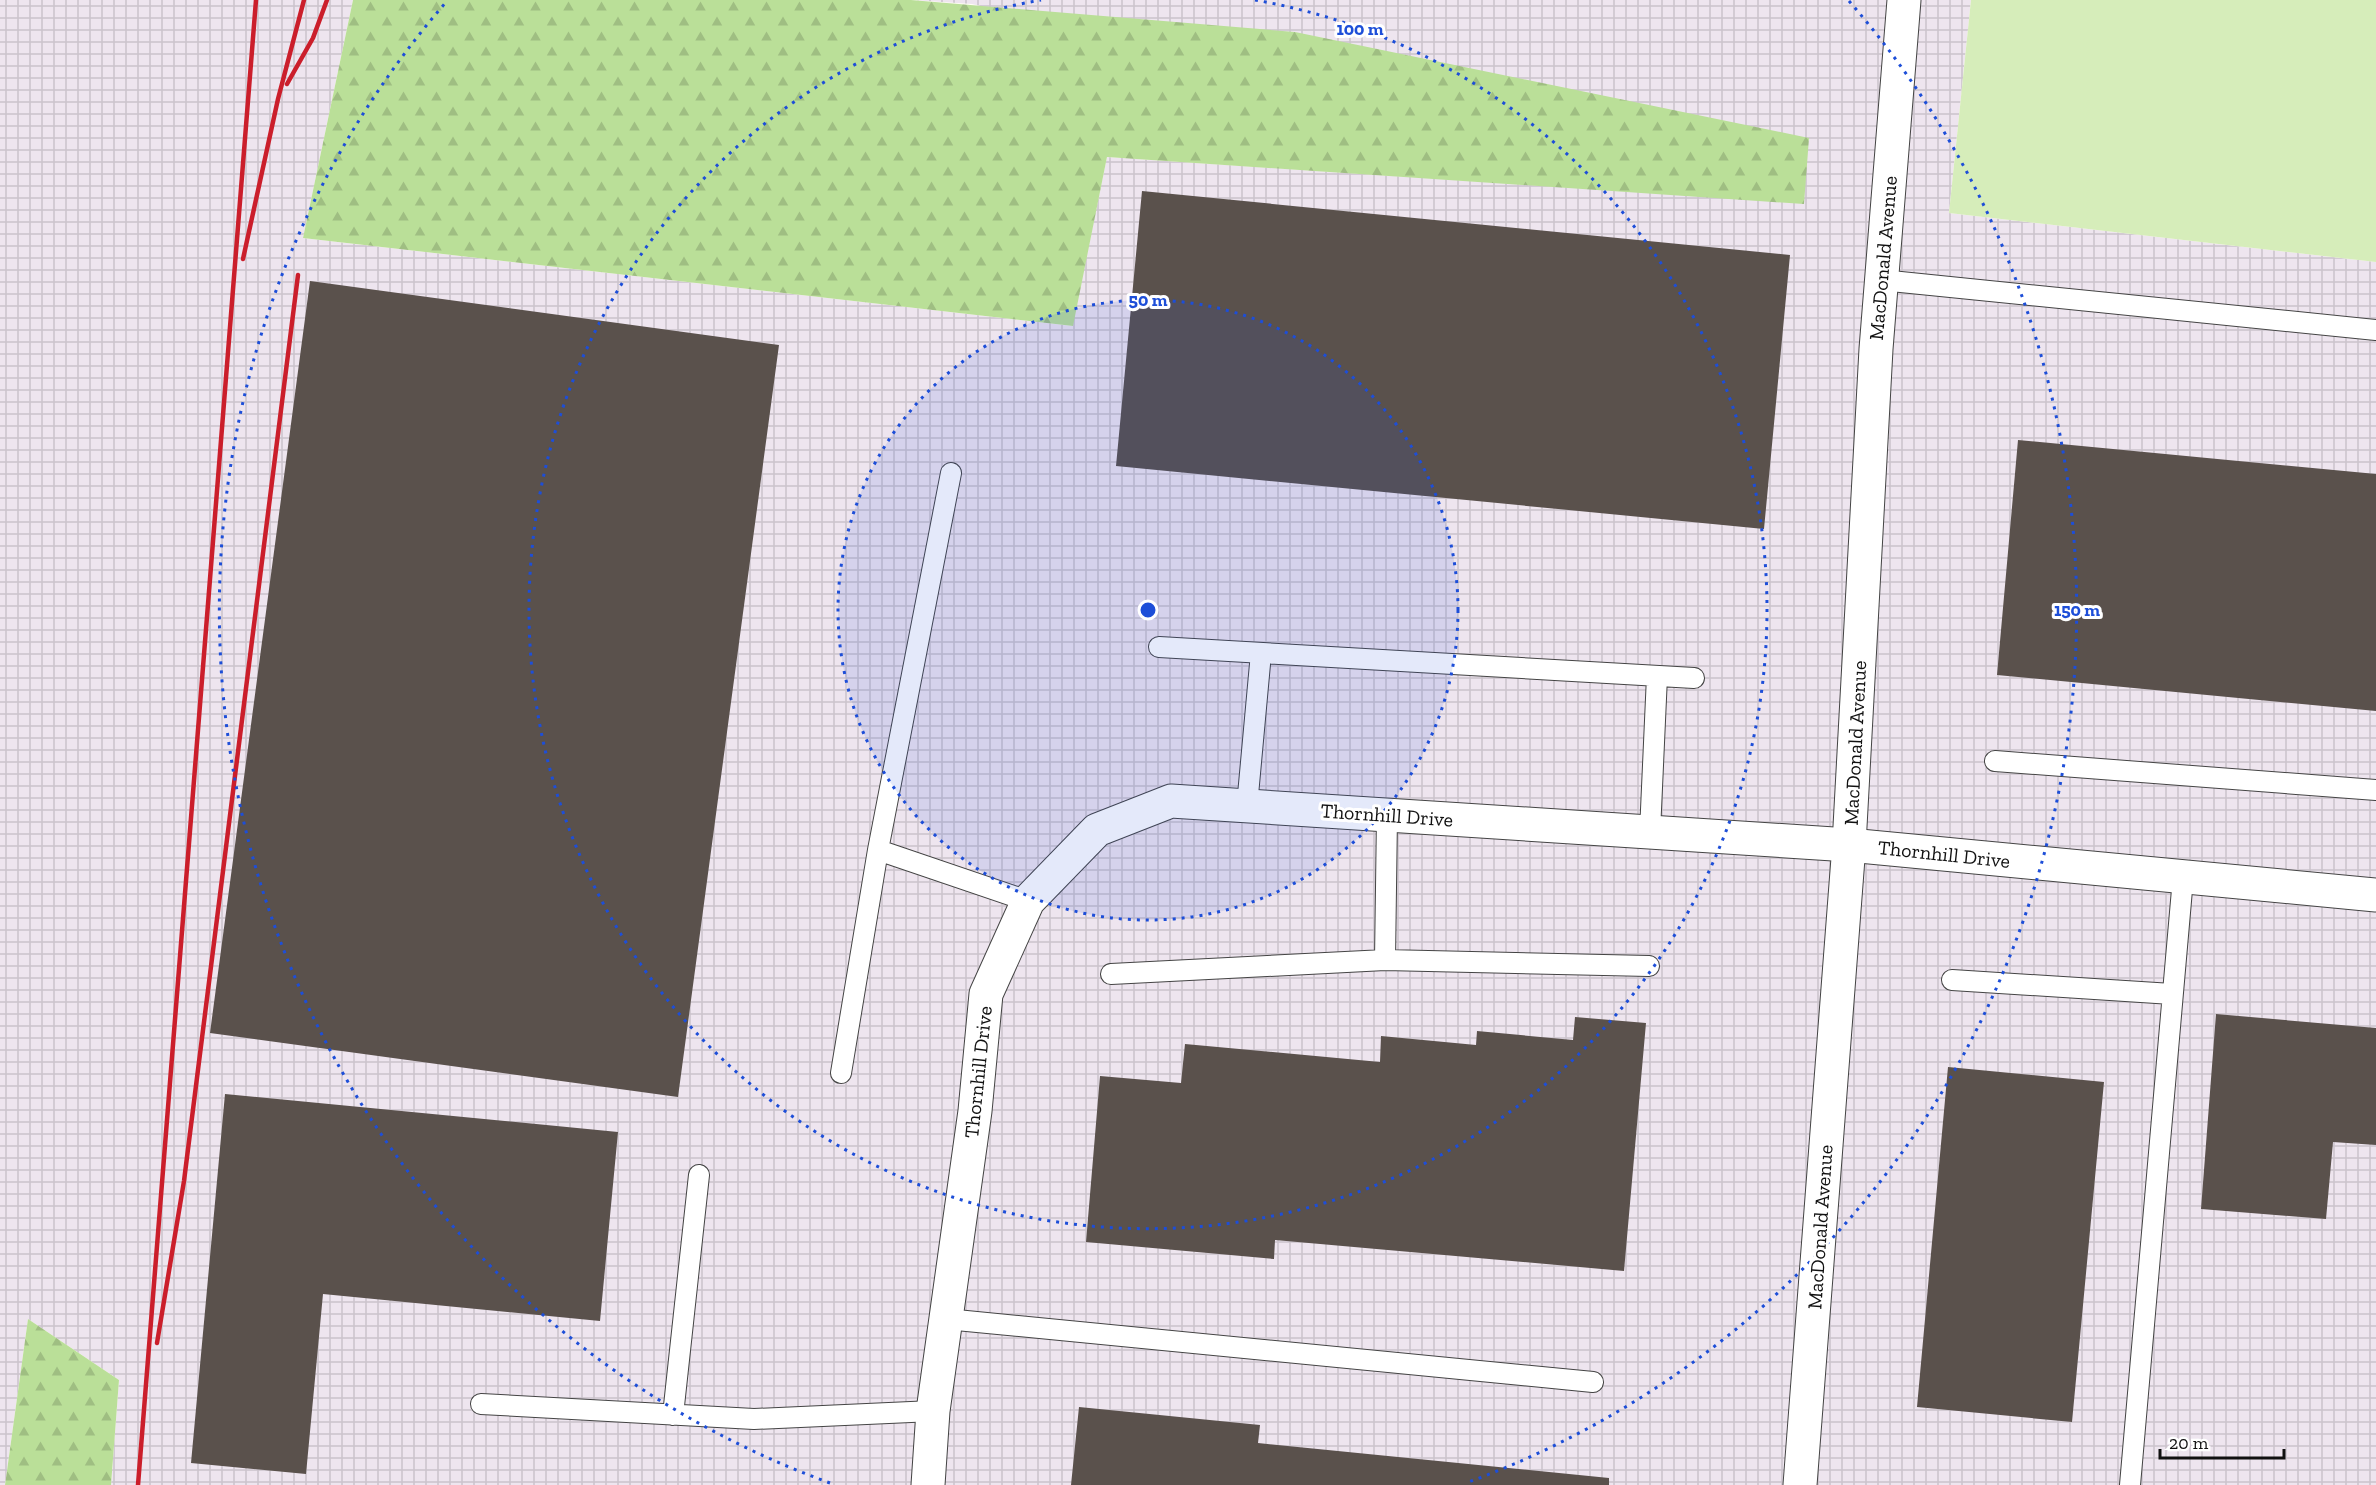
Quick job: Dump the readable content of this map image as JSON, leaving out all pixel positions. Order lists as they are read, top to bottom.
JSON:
{
  "streets": {
    "street": ["MacDonald Avenue", "Thornhill Drive"]
  },
  "crossings": [
    ["MacDonald Avenue", "Thornhill Drive"]
  ],
  "scale_bar": "20 m",
  "rings": ["100 m", "50 m", "150 m"]
}
